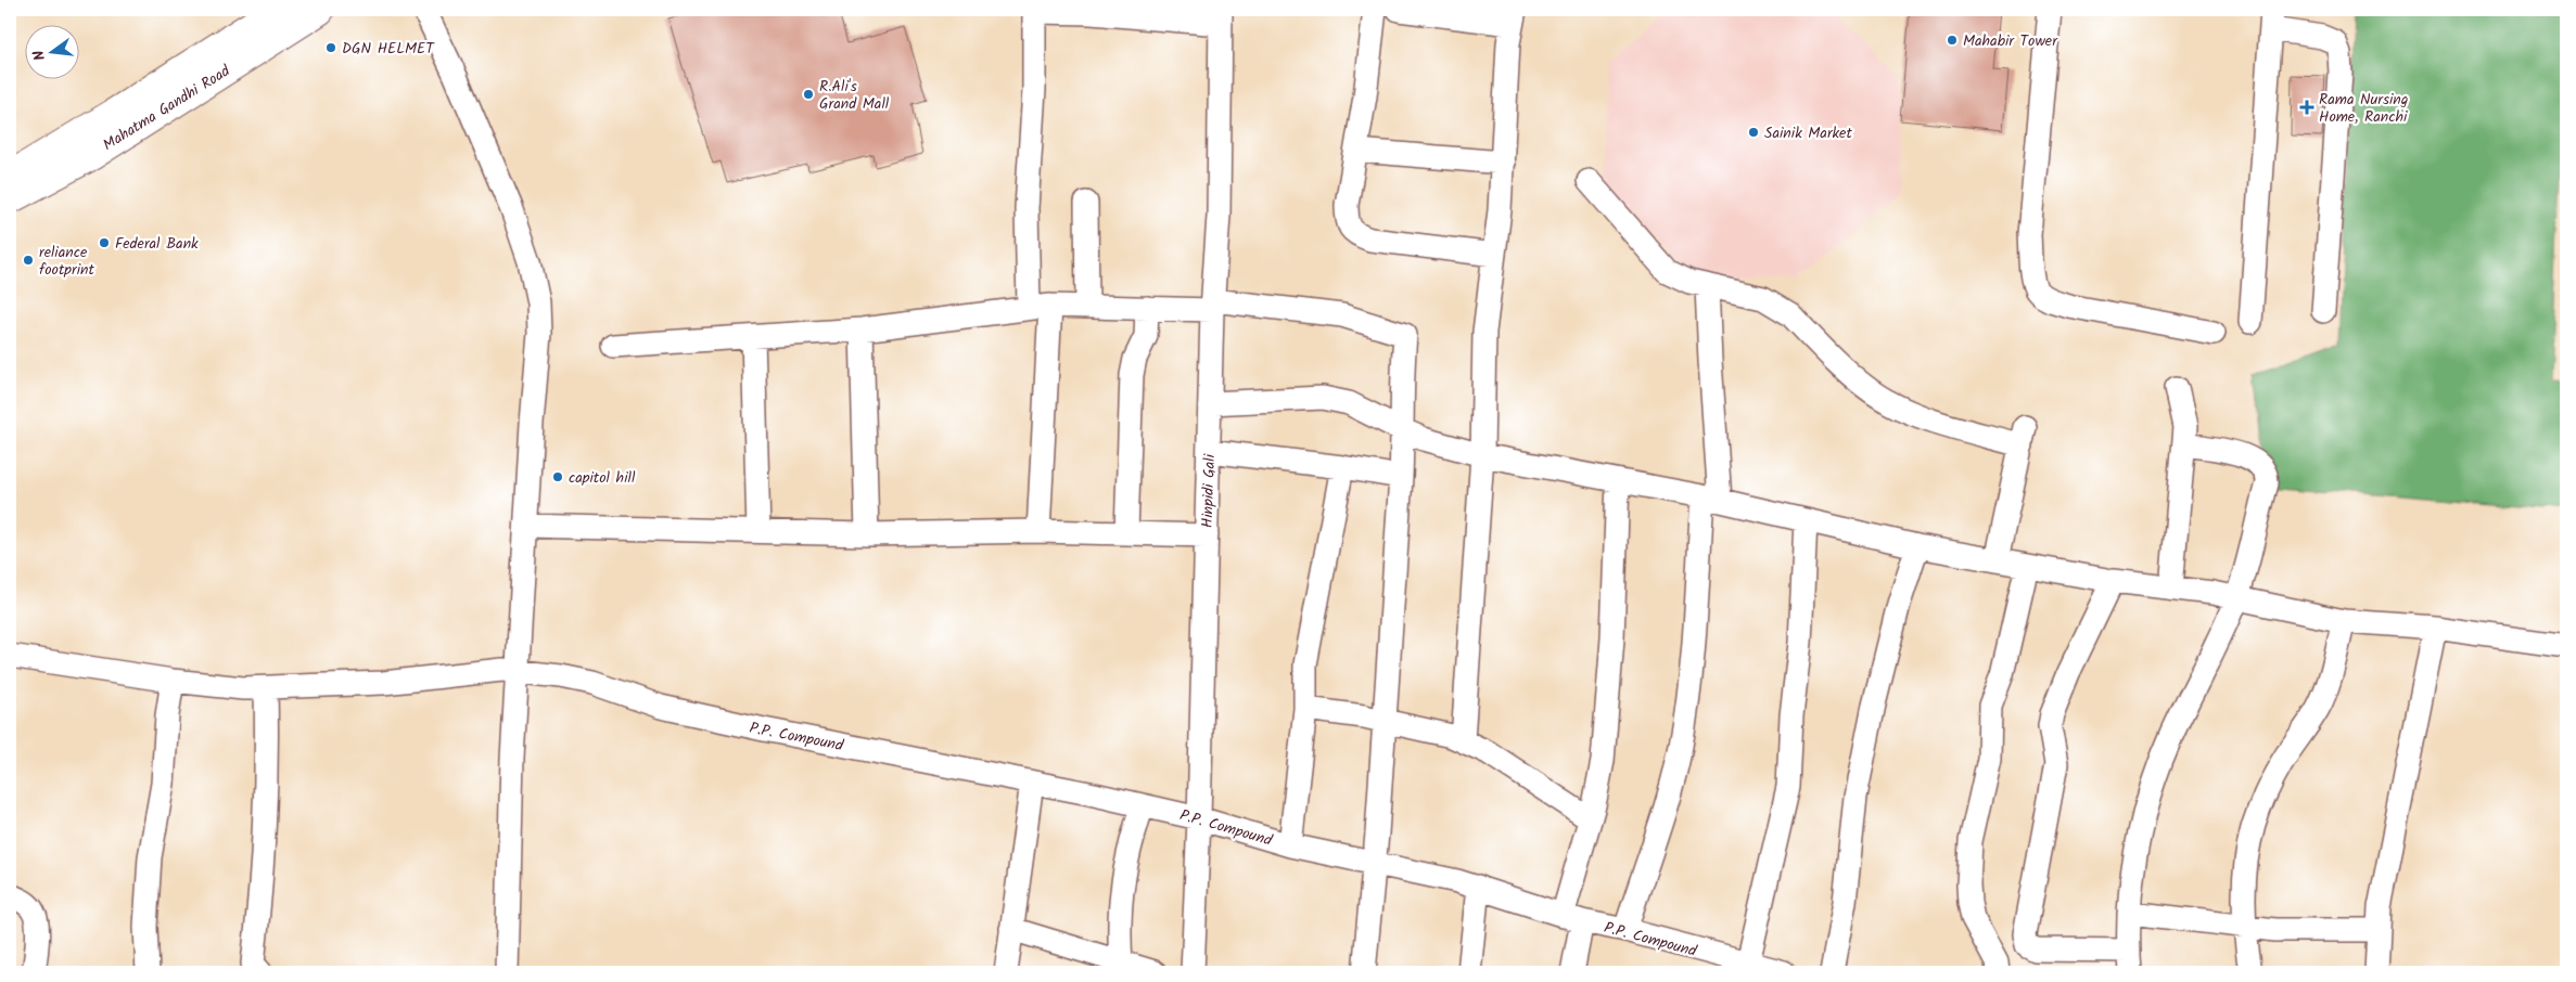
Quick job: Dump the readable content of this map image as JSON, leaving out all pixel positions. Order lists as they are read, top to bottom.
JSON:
{
  "streets": {
    "main road": ["Mahatma Gandhi Road"],
    "street": ["Hinpidi Gali", "P.P. Compound"]
  },
  "crossings": [
    ["Hinpidi Gali", "P.P. Compound"]
  ],
  "places": {
    "other": [
      "Mahabir Tower",
      "DGN HELMET",
      "R.Ali's Grand Mall",
      "Sainik Market",
      "Federal Bank",
      "reliance footprint",
      "capitol hill"
    ],
    "health": ["Rama Nursing Home, Ranchi"]
  },
  "north": "left"
}
